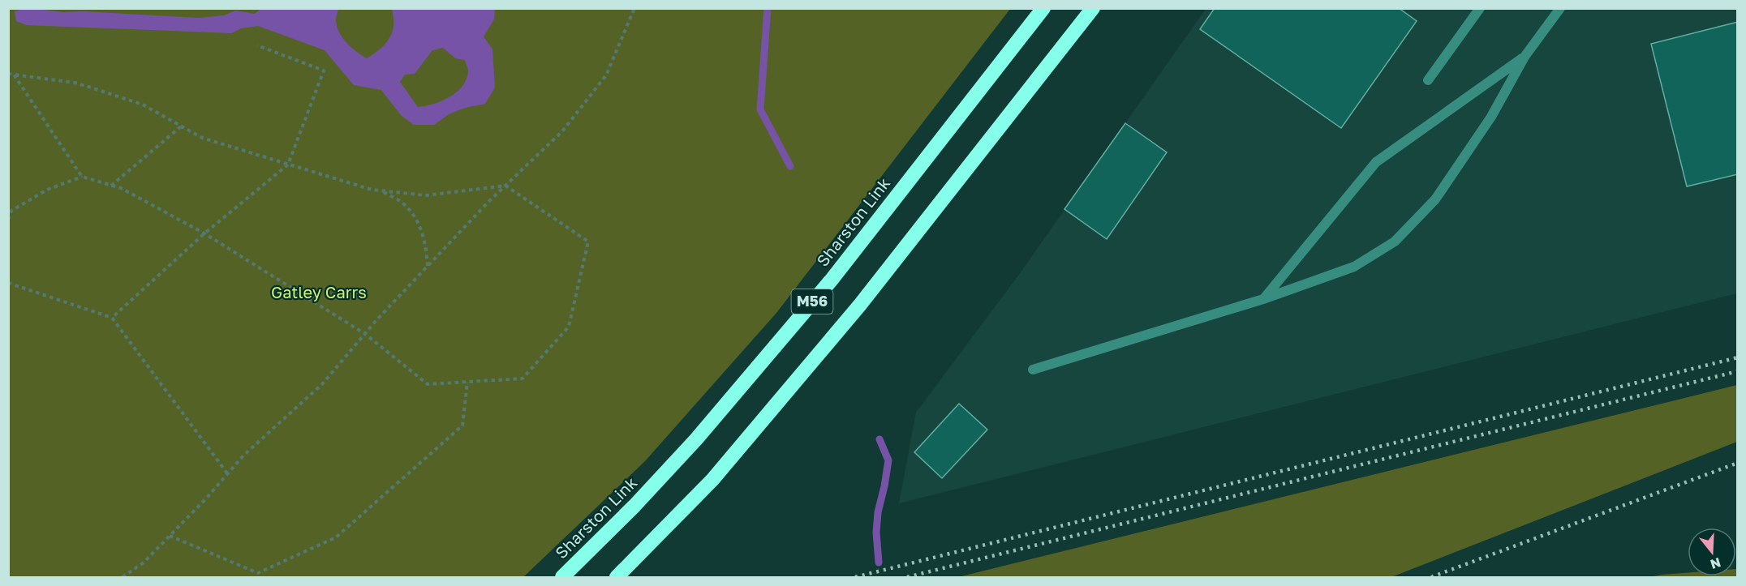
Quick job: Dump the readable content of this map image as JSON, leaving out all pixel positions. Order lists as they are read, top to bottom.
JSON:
{
  "streets": {
    "highway": ["Sharston Link", "M56"]
  },
  "parks": ["Gatley Carrs"],
  "north": "bottom"
}
